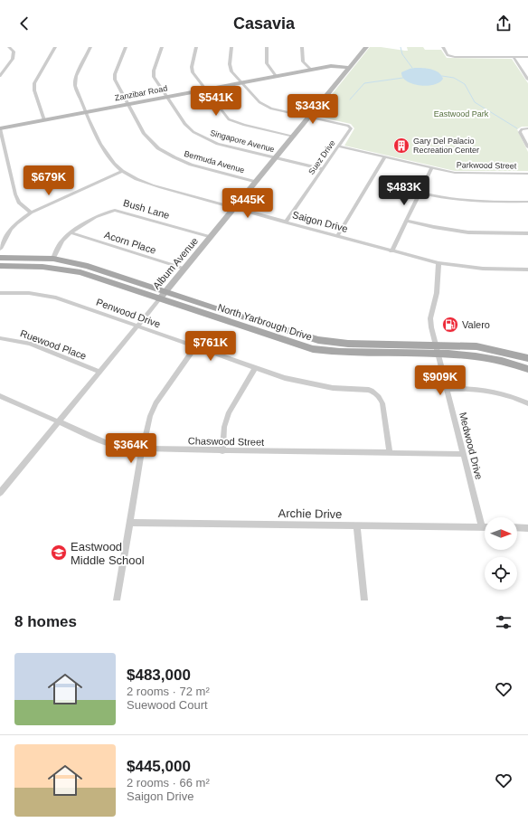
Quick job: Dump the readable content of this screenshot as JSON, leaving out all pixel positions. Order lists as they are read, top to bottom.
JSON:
{
  "streets": {
    "main road": ["North Yarbrough Drive"],
    "street": [
      "Zanzibar Road",
      "Singapore Avenue",
      "Suez Drive",
      "Bermuda Avenue",
      "Parkwood Street",
      "Bush Lane",
      "Saigon Drive",
      "Acorn Place",
      "Album Avenue",
      "Penwood Drive",
      "Ruewood Place",
      "Chaswood Street",
      "Medwood Drive",
      "Archie Drive"
    ]
  },
  "crossings": [
    ["Zanzibar Road", "Singapore Avenue"],
    ["Zanzibar Road", "Suez Drive"],
    ["Zanzibar Road", "Bermuda Avenue"],
    ["Zanzibar Road", "Saigon Drive"],
    ["Zanzibar Road", "Album Avenue"],
    ["Singapore Avenue", "Suez Drive"],
    ["Singapore Avenue", "Album Avenue"],
    ["Suez Drive", "Parkwood Street"],
    ["Suez Drive", "Saigon Drive"],
    ["Suez Drive", "Album Avenue"],
    ["Bermuda Avenue", "Album Avenue"],
    ["Bush Lane", "Acorn Place"],
    ["Bush Lane", "Album Avenue"],
    ["Bush Lane", "North Yarbrough Drive"],
    ["Saigon Drive", "Album Avenue"],
    ["Saigon Drive", "Medwood Drive"],
    ["Acorn Place", "Album Avenue"],
    ["Album Avenue", "Penwood Drive"],
    ["Album Avenue", "North Yarbrough Drive"],
    ["Album Avenue", "Ruewood Place"],
    ["Album Avenue", "Chaswood Street"],
    ["Penwood Drive", "Chaswood Street"],
    ["North Yarbrough Drive", "Medwood Drive"],
    ["Chaswood Street", "Medwood Drive"],
    ["Medwood Drive", "Archie Drive"]
  ],
  "parks": ["Eastwood Park"],
  "places": {
    "building": ["Gary Del Palacio Recreation Center"],
    "fuel station": ["Valero"],
    "school or university": ["Eastwood Middle School"]
  },
  "north": "right",
  "page": {
    "header": "Casavia",
    "price": [
      "$541K",
      "$343K",
      "$679K",
      "$483K",
      "$445K",
      "$761K",
      "$909K",
      "$364K"
    ],
    "heading": "8 homes",
    "list": [
      {
        "name": "$483,000",
        "note": "2 rooms · 72 m² · Suewood Court"
      },
      {
        "name": "$445,000",
        "note": "2 rooms · 66 m² · Saigon Drive"
      }
    ]
  }
}
